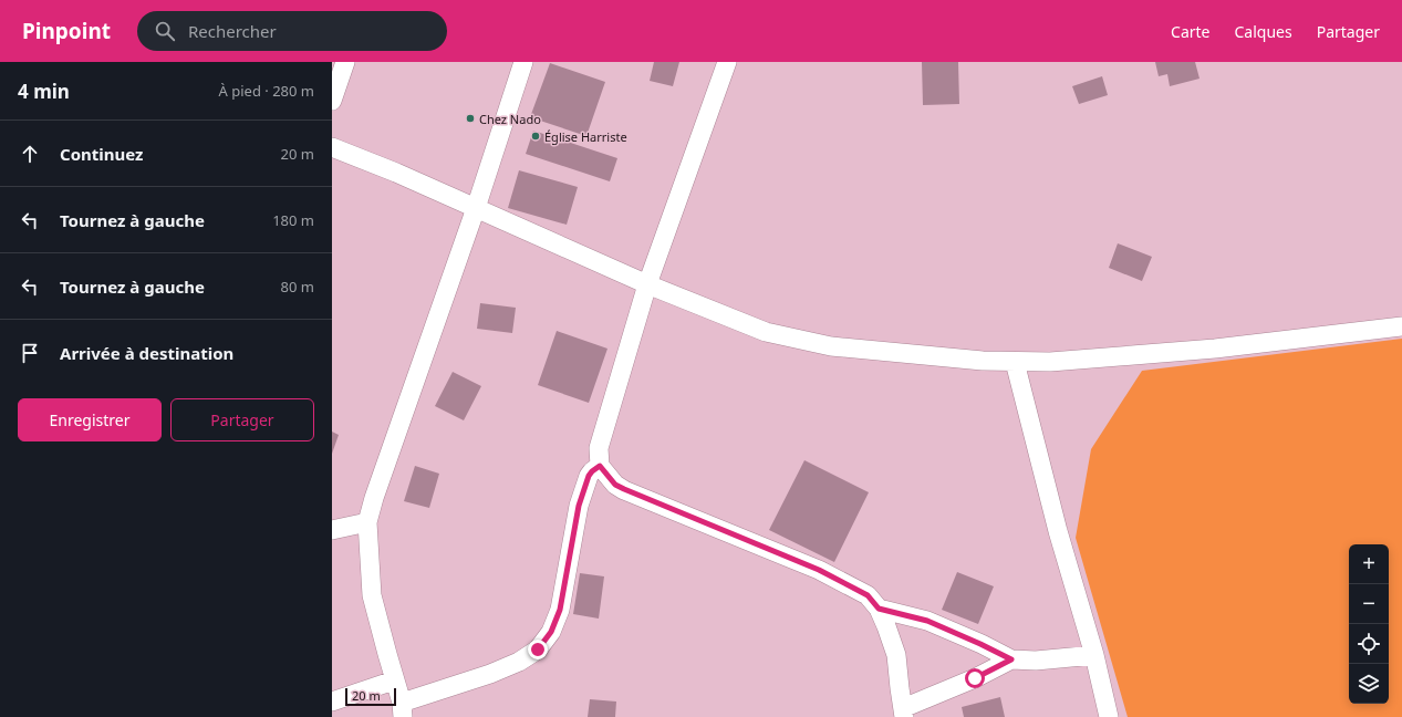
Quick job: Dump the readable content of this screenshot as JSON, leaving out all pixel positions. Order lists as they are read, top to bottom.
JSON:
{
  "places": ["Chez Nado", "Église Harriste"],
  "scale_bar": "20 m",
  "page": {
    "header": "Pinpoint",
    "search": "Rechercher",
    "nav": ["Carte", "Calques", "Partager"],
    "heading": ["4 min", "À pied · 280 m"],
    "list": [
      ["Continuez", "20 m"],
      ["Tournez à gauche", "180 m"],
      ["Tournez à gauche", "80 m"],
      "Arrivée à destination"
    ],
    "buttons": ["Enregistrer", "Partager"],
    "map_buttons": ["+", "−"],
    "scale": "20 m"
  }
}
